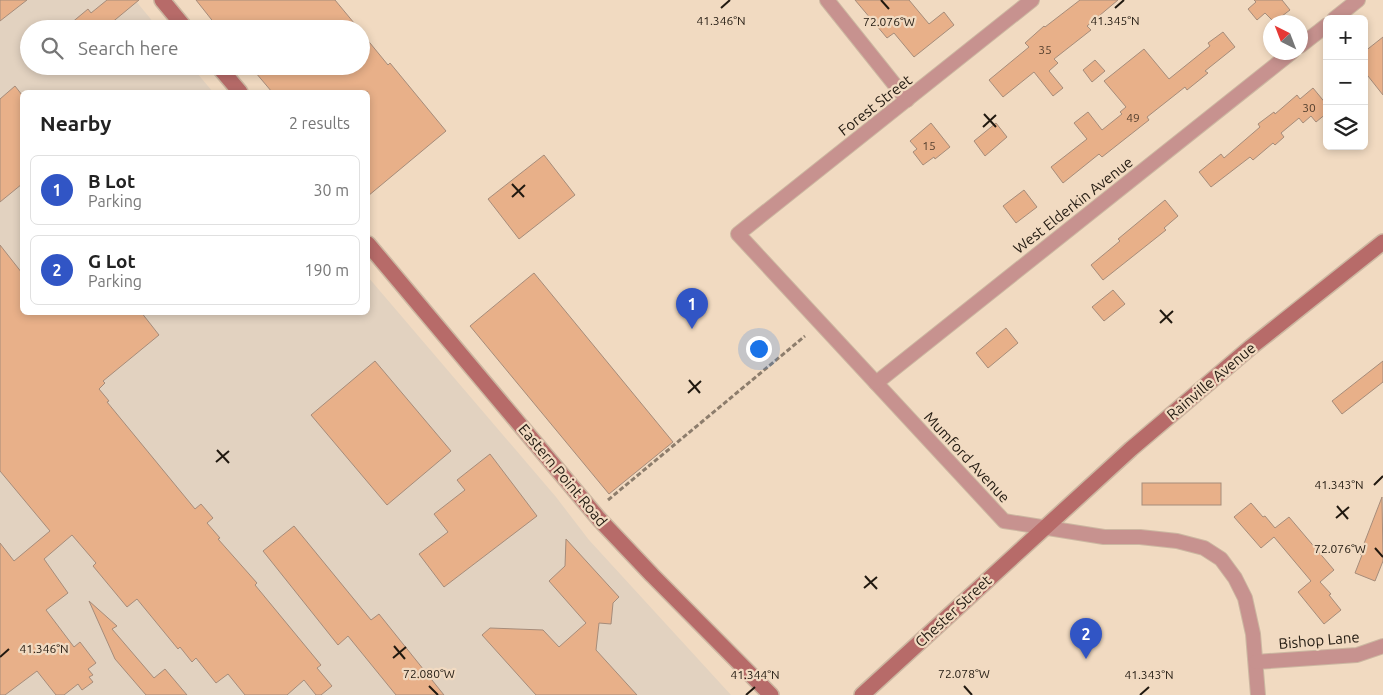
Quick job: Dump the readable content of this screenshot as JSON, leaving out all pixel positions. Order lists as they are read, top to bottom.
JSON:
{
  "streets": {
    "main road": ["Rainville Avenue", "Eastern Point Road", "Chester Street"],
    "street": [
      "Forest Street",
      "West Elderkin Avenue",
      "Mumford Avenue",
      "Bishop Lane"
    ]
  },
  "crossings": [
    ["Forest Street", "Mumford Avenue"],
    ["West Elderkin Avenue", "Mumford Avenue"],
    ["Rainville Avenue", "Mumford Avenue"],
    ["Rainville Avenue", "Chester Street"],
    ["Mumford Avenue", "Chester Street"],
    ["Mumford Avenue", "Bishop Lane"]
  ],
  "house_numbers": [
    "35",
    "30",
    "49",
    "15"
  ],
  "north": "top left",
  "page": {
    "map_buttons": ["+", "−"],
    "search": "Search here",
    "heading": ["Nearby", "2 results"],
    "list": [
      {
        "mark": "1",
        "name": "B Lot",
        "note": "Parking",
        "value": "30 m"
      },
      {
        "mark": "2",
        "name": "G Lot",
        "note": "Parking",
        "value": "190 m"
      }
    ],
    "pins": ["1", "2"]
  },
  "coordinates": [
    "41.346°N",
    "41.345°N",
    "72.076°W",
    "41.343°N",
    "72.080°W",
    "72.078°W",
    "41.344°N"
  ]
}
